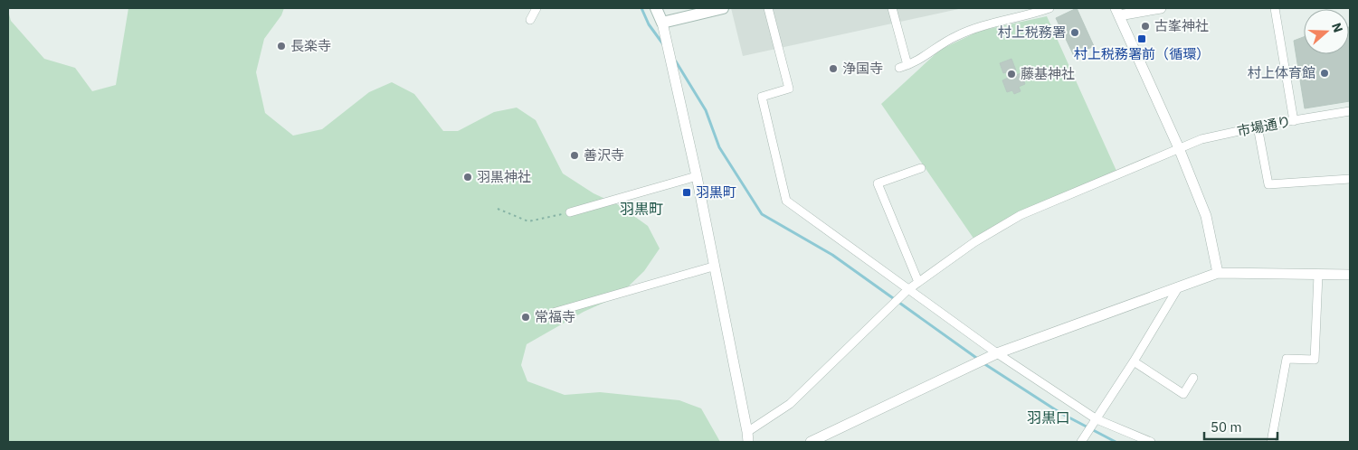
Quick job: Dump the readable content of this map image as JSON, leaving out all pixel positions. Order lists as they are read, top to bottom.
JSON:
{
  "streets": {
    "street": ["市場通り"]
  },
  "districts": ["羽黒町", "羽黒口"],
  "places": {
    "other": [
      "古峯神社",
      "村上税務署",
      "長楽寺",
      "浄国寺",
      "村上体育館",
      "藤基神社",
      "善沢寺",
      "羽黒神社",
      "常福寺"
    ],
    "transit": ["村上税務署前（循環）", "羽黒町"]
  },
  "scale_bar": "50 m",
  "north": "right"
}
